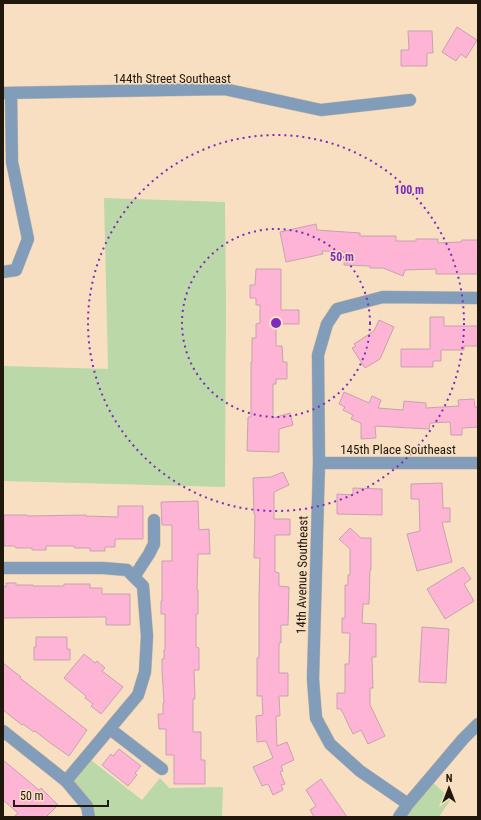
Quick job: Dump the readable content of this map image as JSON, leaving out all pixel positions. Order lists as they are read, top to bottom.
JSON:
{
  "streets": {
    "street": ["144th Street Southeast", "145th Place Southeast", "14th Avenue Southeast"]
  },
  "crossings": [
    ["145th Place Southeast", "14th Avenue Southeast"]
  ],
  "scale_bar": "50 m",
  "north": "top",
  "rings": ["100 m", "50 m"]
}
